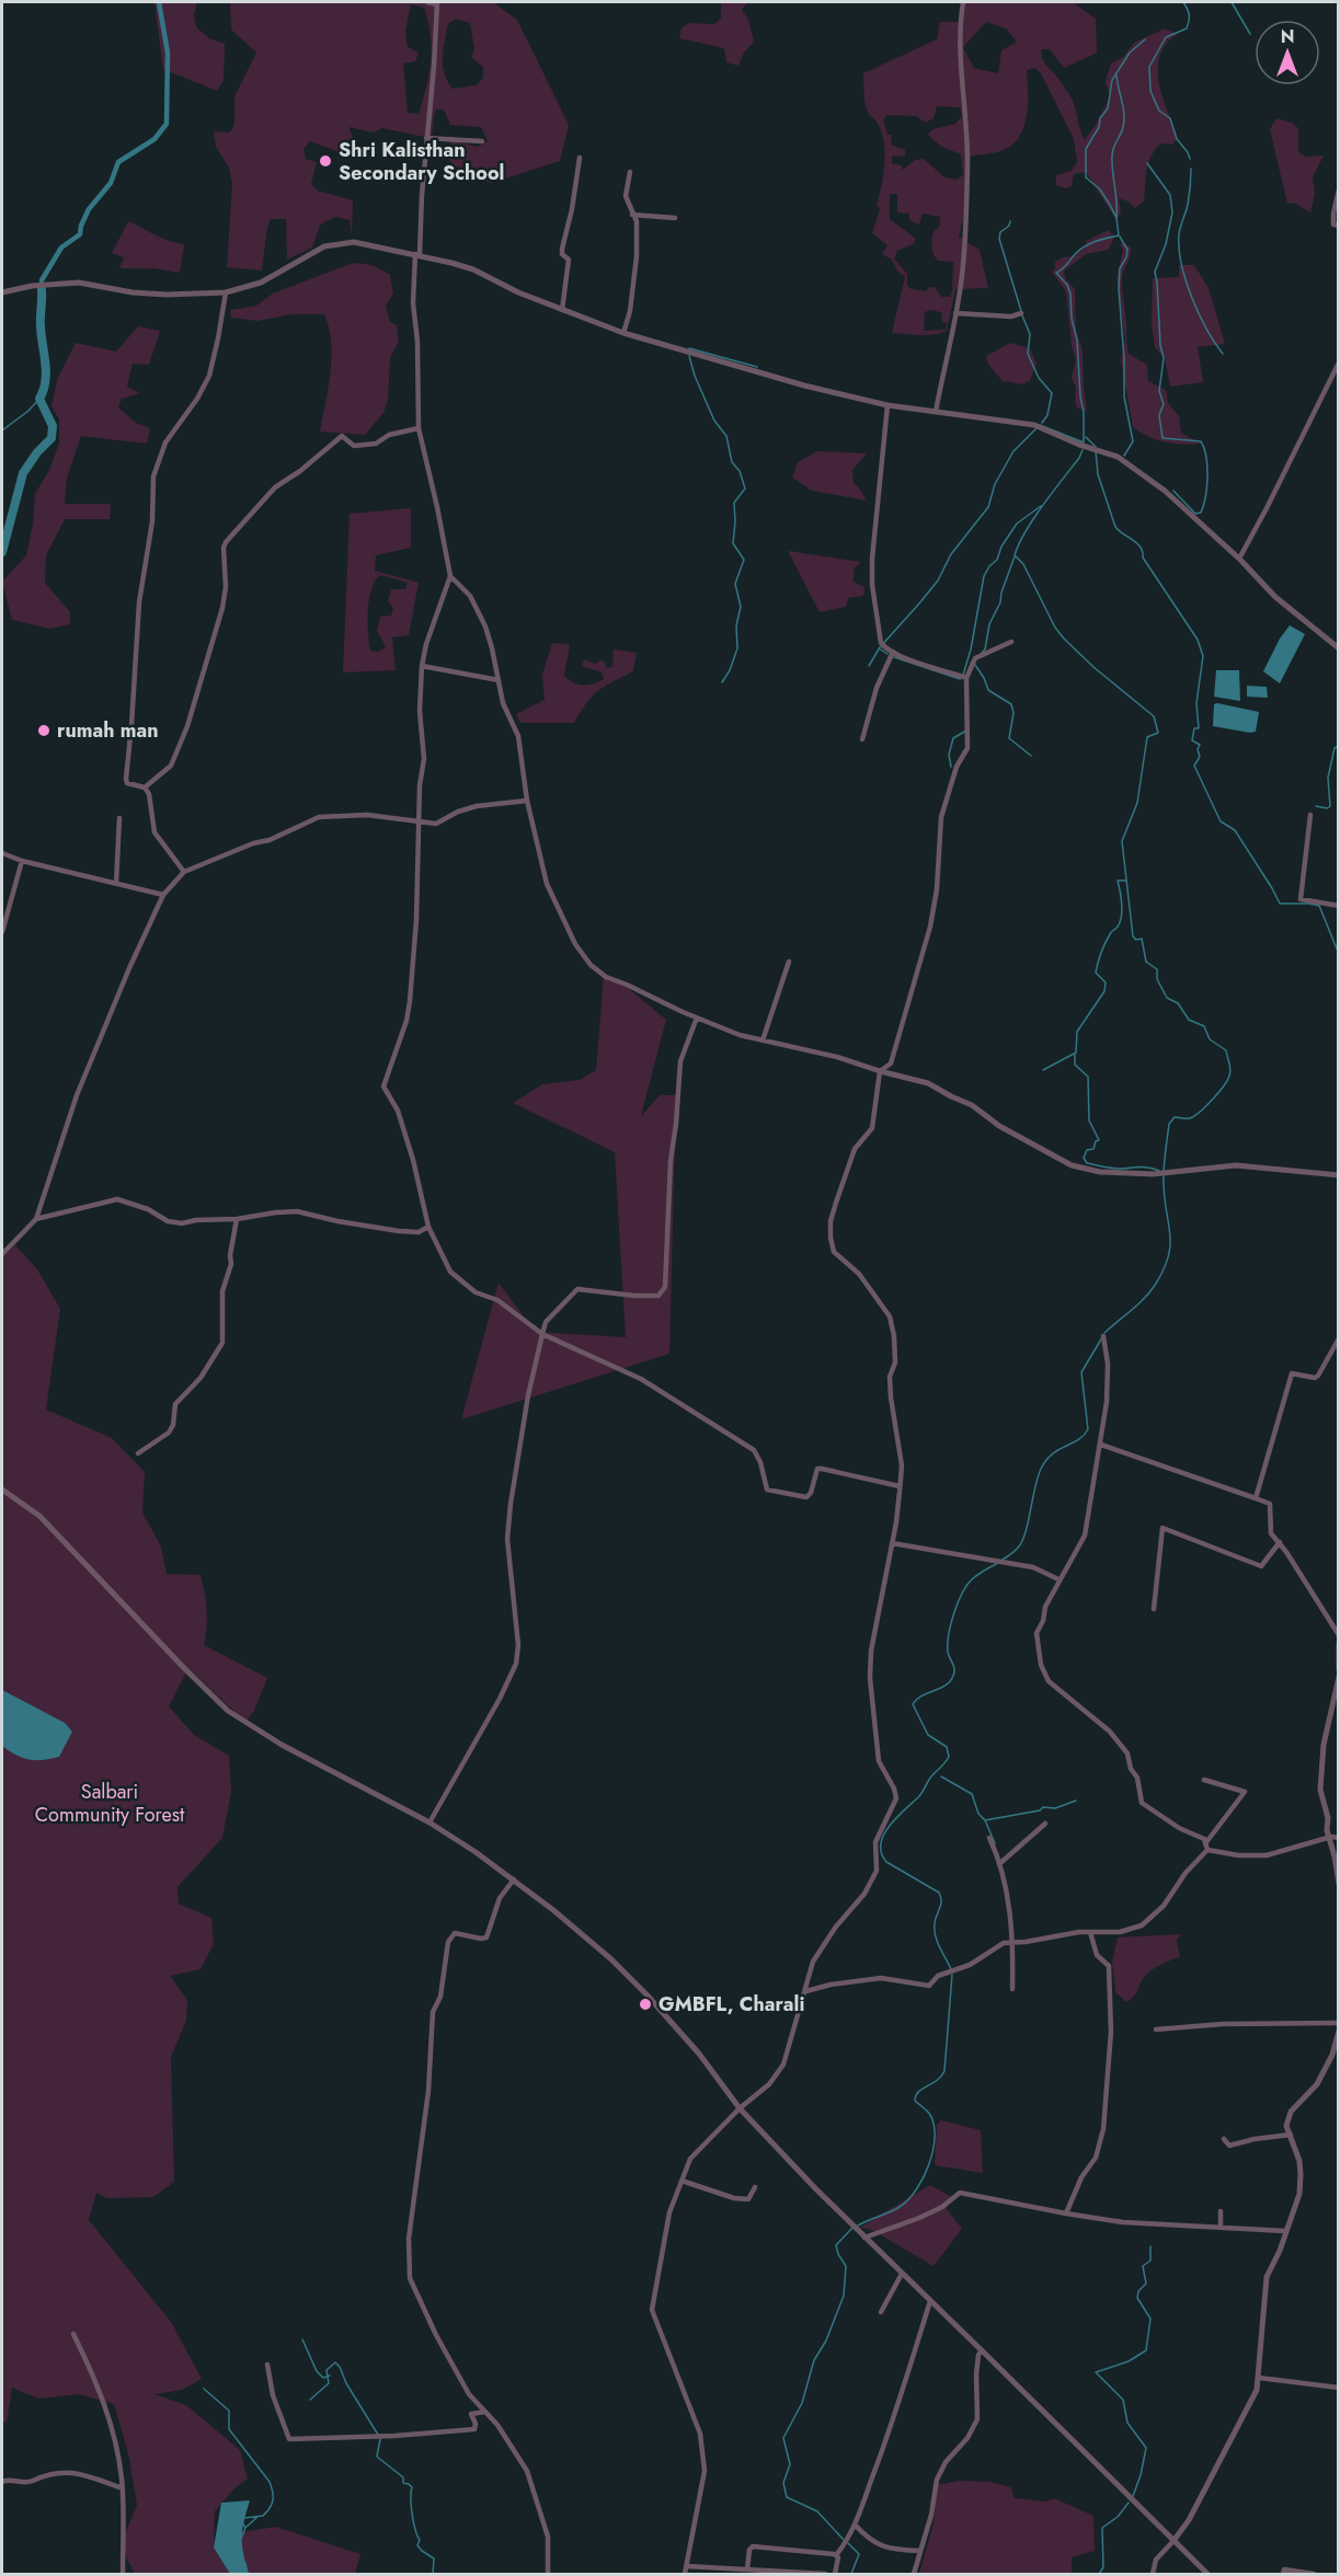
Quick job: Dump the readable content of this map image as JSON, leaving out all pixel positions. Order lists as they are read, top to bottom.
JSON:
{
  "parks": ["Salbari Community Forest"],
  "places": ["Shri Kalisthan Secondary School", "rumah man", "GMBFL, Charali"],
  "north": "top"
}
